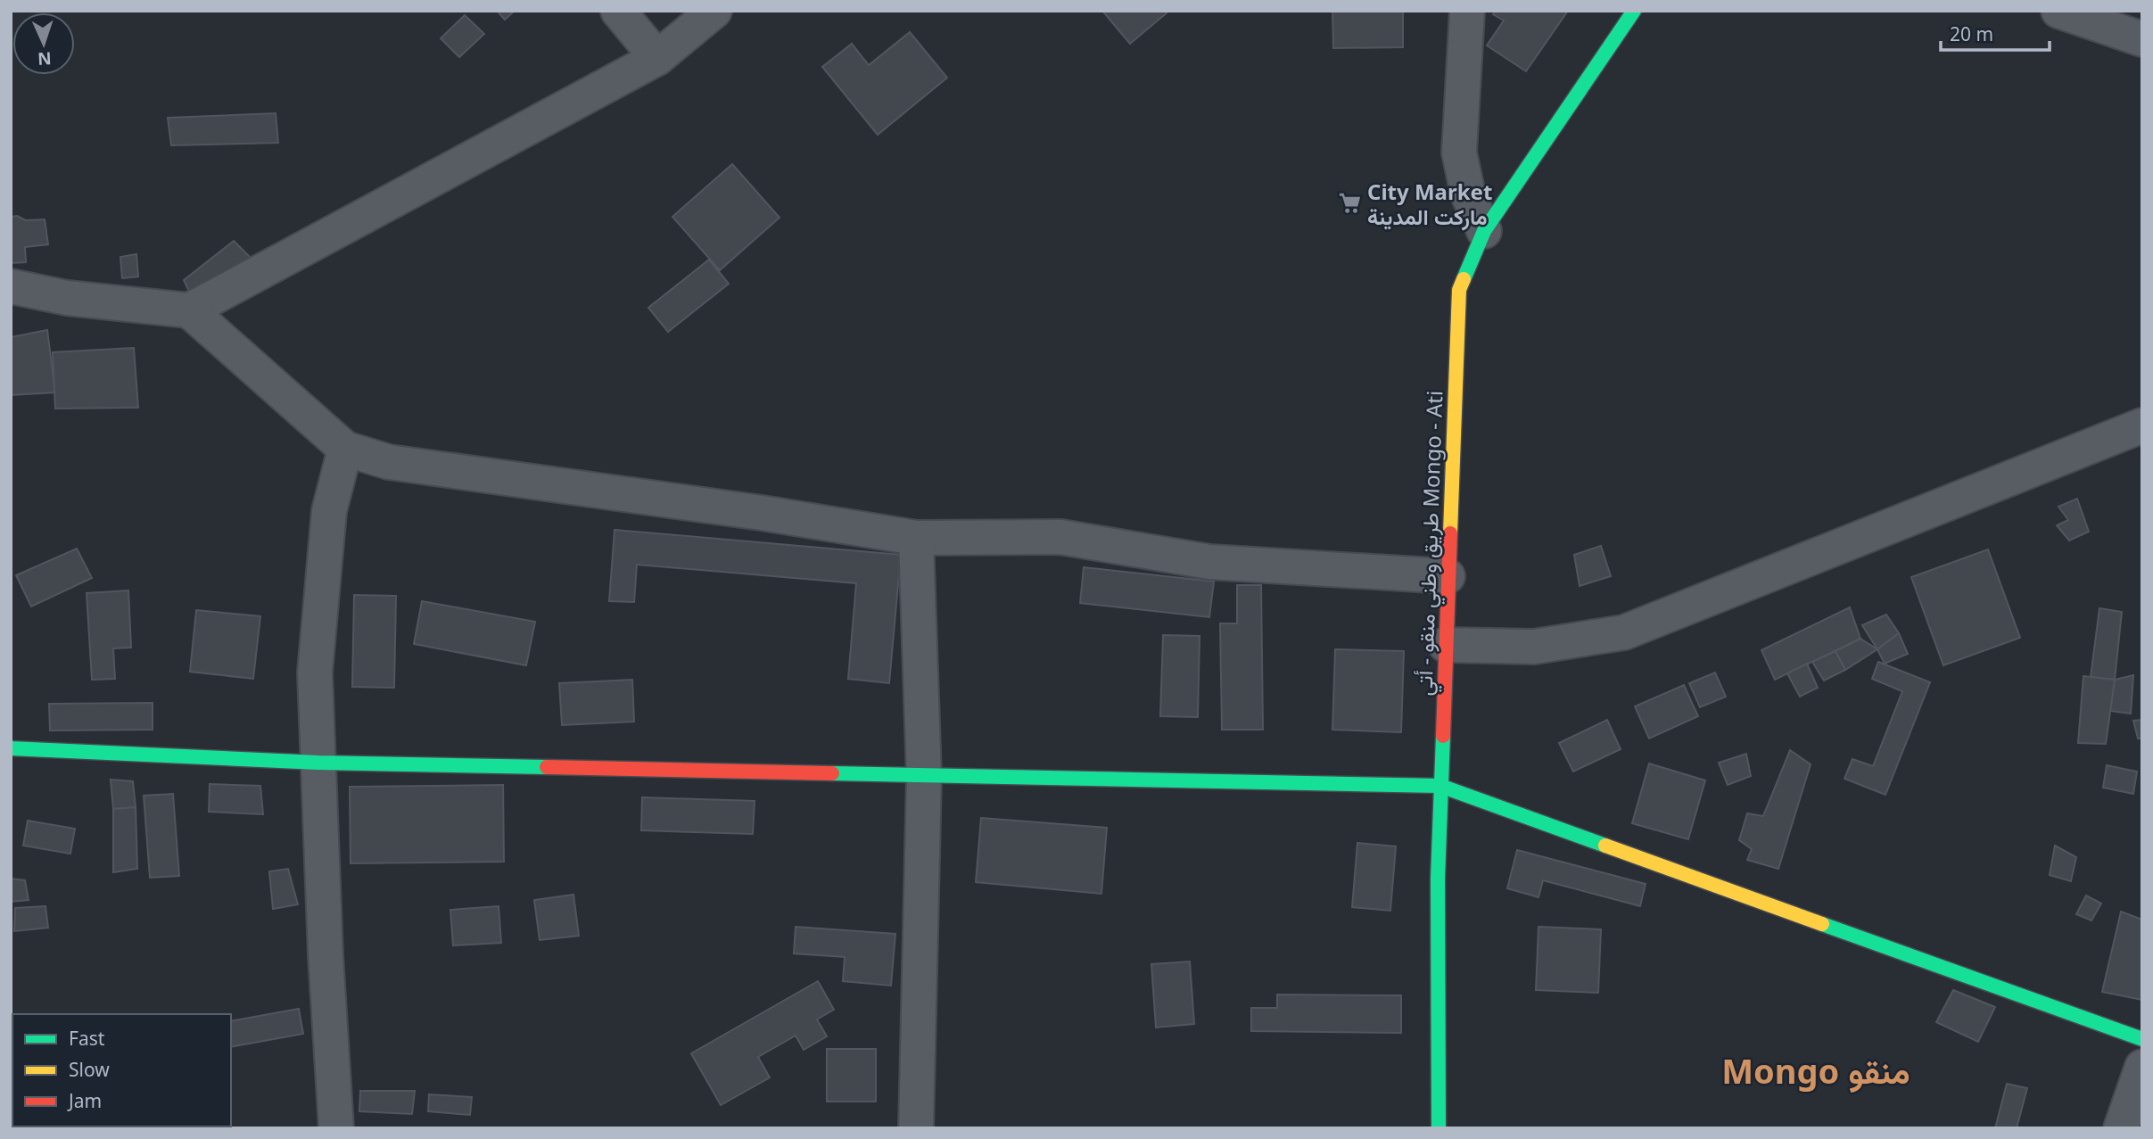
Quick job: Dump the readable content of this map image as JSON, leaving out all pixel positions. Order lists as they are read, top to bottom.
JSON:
{
  "streets": {
    "street": ["طريق وطني منقو - أتي Mongo - Ati"]
  },
  "districts": ["Mongo منقو"],
  "places": {
    "supermarket": ["City Market ماركت المدينة"]
  },
  "legend": ["Fast", "Slow", "Jam"],
  "scale_bar": "20 m",
  "north": "bottom"
}
